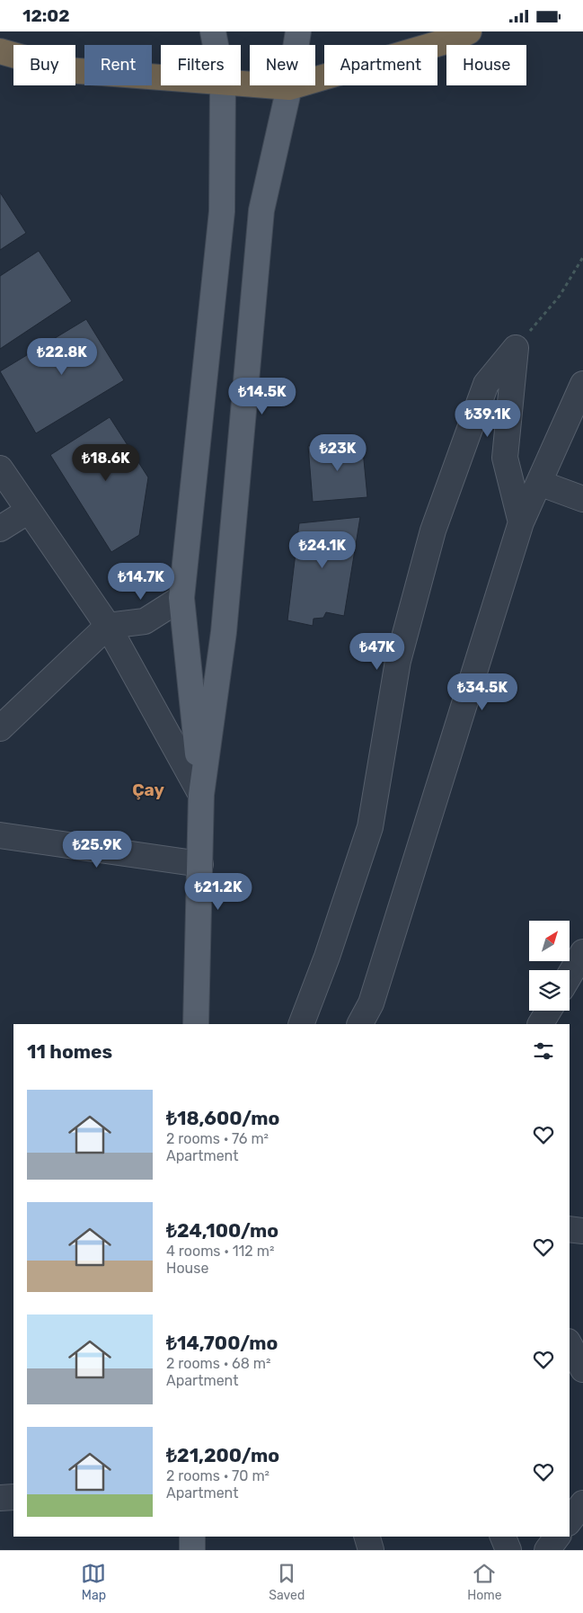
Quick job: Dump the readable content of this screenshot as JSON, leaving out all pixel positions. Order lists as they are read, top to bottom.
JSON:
{
  "districts": ["Çay"],
  "north": "top right",
  "page": {
    "status": "12:02",
    "chip": [
      "Buy",
      "Rent",
      "Filters",
      "New",
      "Apartment",
      "House"
    ],
    "price": [
      "₺22.8K",
      "₺14.5K",
      "₺39.1K",
      "₺23K",
      "₺18.6K",
      "₺24.1K",
      "₺14.7K",
      "₺47K",
      "₺34.5K",
      "₺25.9K",
      "₺21.2K"
    ],
    "heading": "11 homes",
    "list": [
      {
        "name": "₺18,600/mo",
        "note": "2 rooms · 76 m² · Apartment"
      },
      {
        "name": "₺24,100/mo",
        "note": "4 rooms · 112 m² · House"
      },
      {
        "name": "₺14,700/mo",
        "note": "2 rooms · 68 m² · Apartment"
      },
      {
        "name": "₺21,200/mo",
        "note": "2 rooms · 70 m² · Apartment"
      }
    ],
    "tabs": ["Map", "Saved", "Home"]
  }
}
